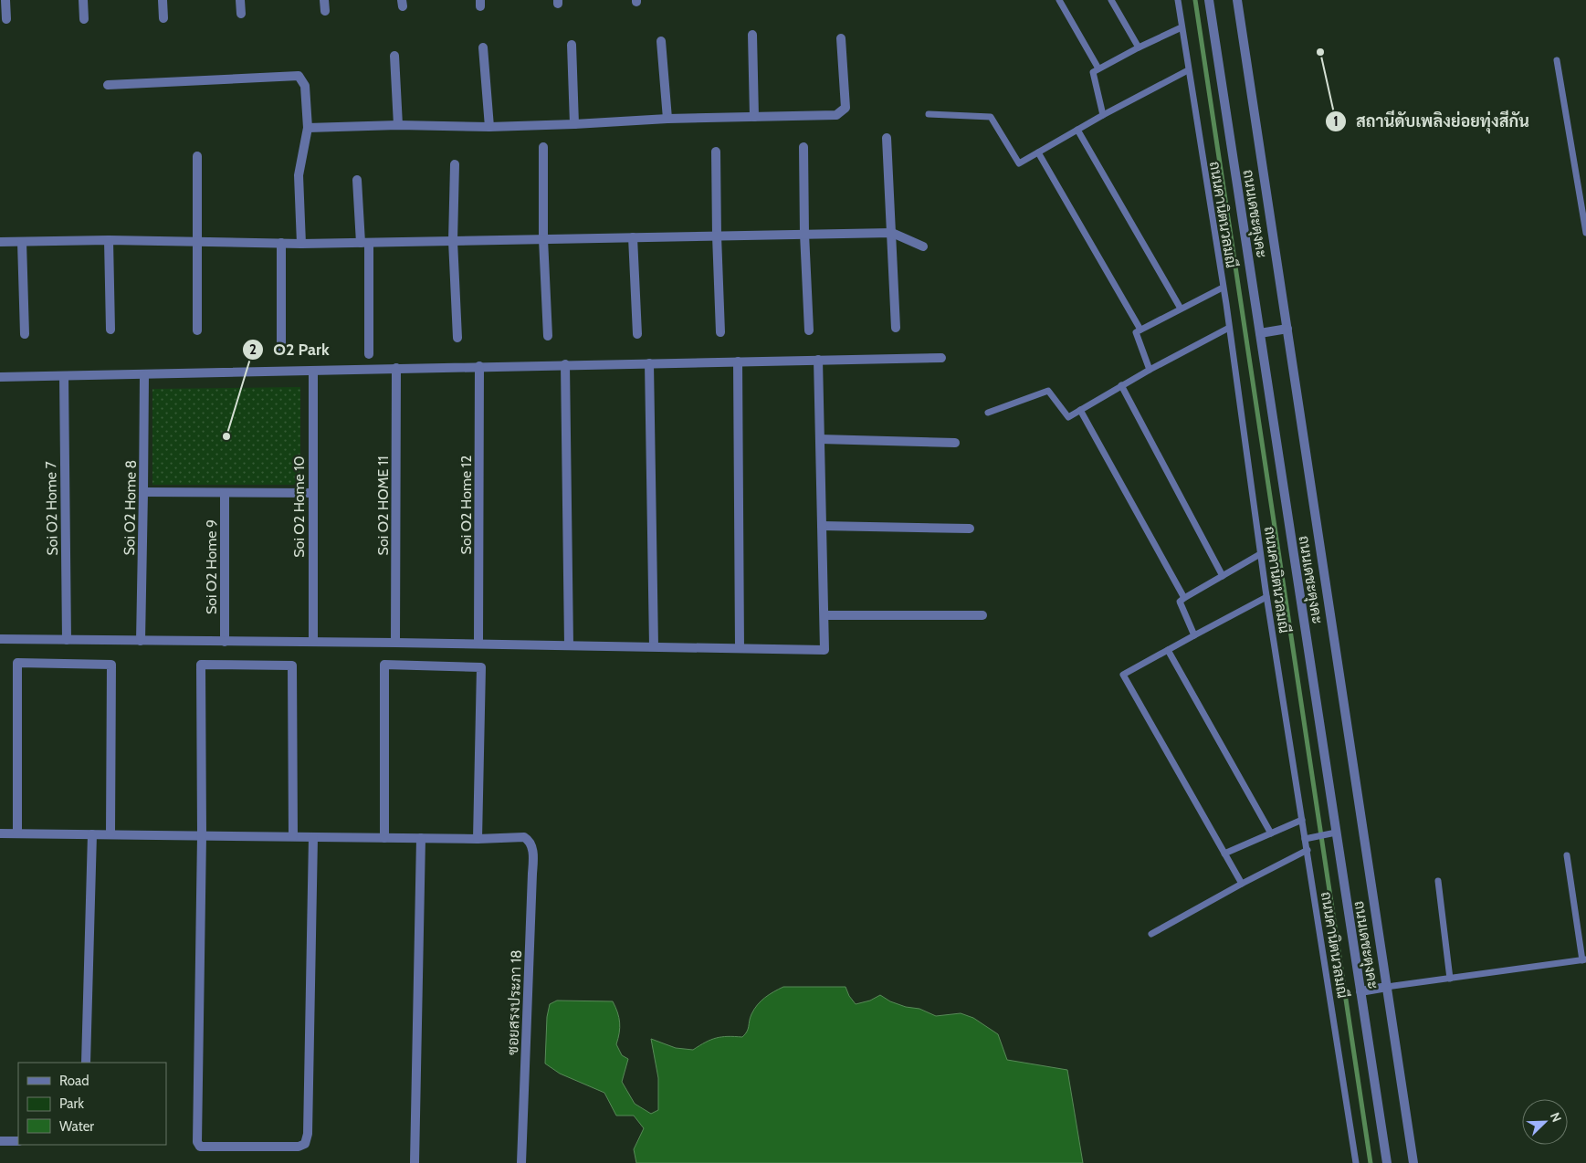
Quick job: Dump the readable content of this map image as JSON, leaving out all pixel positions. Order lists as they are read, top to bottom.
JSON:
{
  "streets": {
    "street": [
      "ถนนเดชะตุงคะ",
      "Soi O2 Home 12",
      "Soi O2 HOME 11",
      "Soi O2 Home 10",
      "Soi O2 Home 8",
      "Soi O2 Home 7",
      "Soi O2 Home 9",
      "ซอยสรงประภา 18"
    ],
    "lane": ["ถนนคานิตนวลมณี"]
  },
  "places": ["สถานีดับเพลิงย่อยทุ่งสีกัน", "O2 Park"],
  "legend": ["Road", "Park", "Water"],
  "north": "top right"
}
